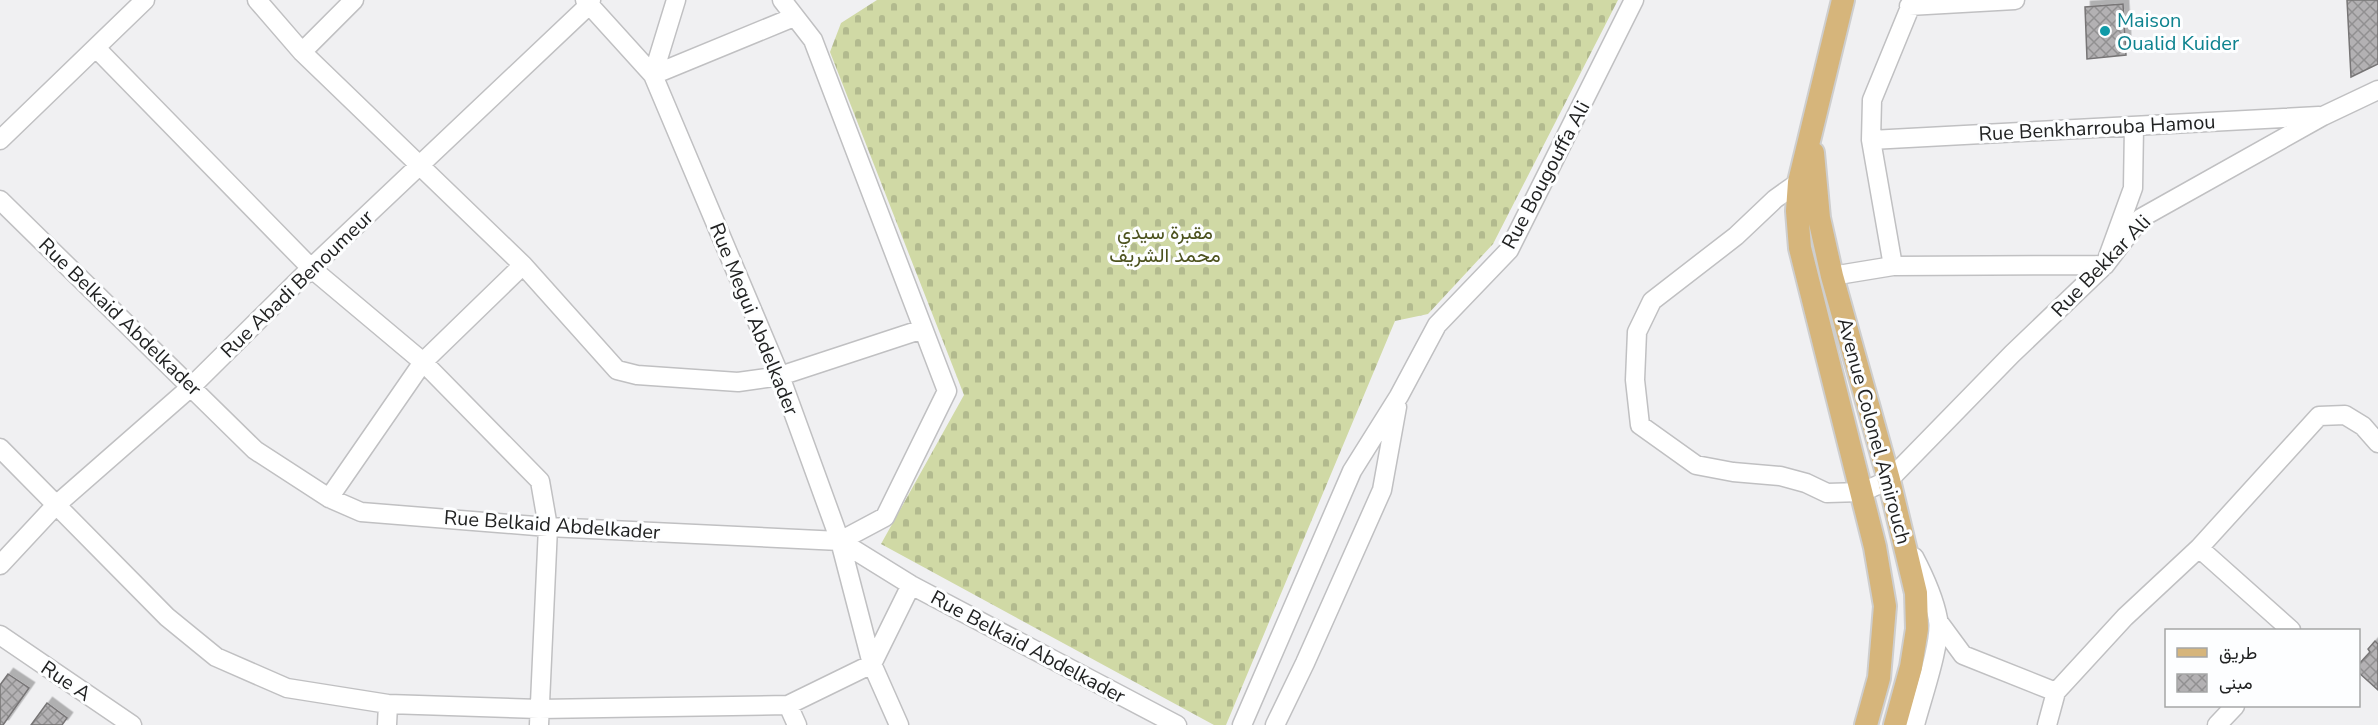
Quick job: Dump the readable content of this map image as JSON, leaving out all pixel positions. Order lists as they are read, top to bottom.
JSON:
{
  "streets": {
    "main road": ["Avenue Colonel Amirouch"],
    "street": [
      "Rue Benkharrouba Hamou",
      "Rue Bougouffa Ali",
      "Rue Bekkar Ali",
      "Rue Abadi Benoumeur",
      "Rue Belkaid Abdelkader",
      "Rue Megui Abdelkader",
      "Rue A"
    ]
  },
  "crossings": [
    ["Rue Benkharrouba Hamou", "Rue Bekkar Ali"],
    ["Rue Bekkar Ali", "Avenue Colonel Amirouch"],
    ["Rue Abadi Benoumeur", "Rue Belkaid Abdelkader"],
    ["Rue Abadi Benoumeur", "Rue Megui Abdelkader"],
    ["Rue Belkaid Abdelkader", "Rue Megui Abdelkader"]
  ],
  "parks": ["مقبرة سيدي محمد الشريف"],
  "places": ["Maison Oualid Kuider"],
  "legend": ["طريق", "مبنى"]
}
